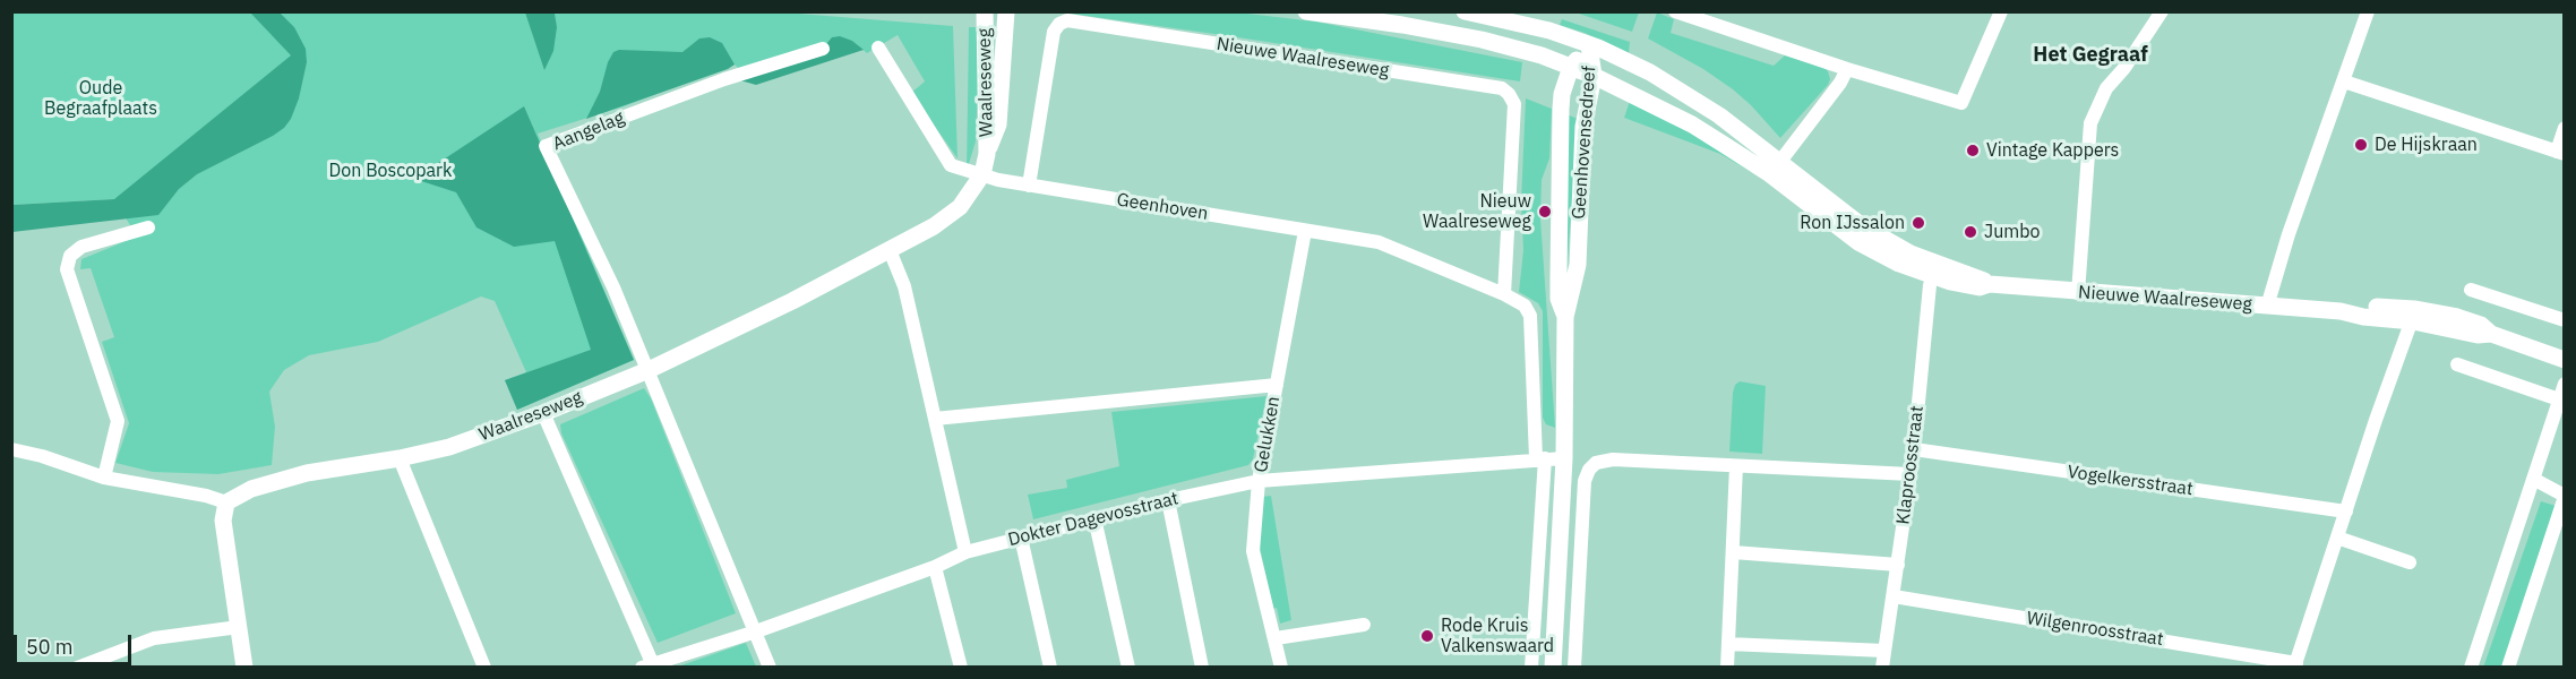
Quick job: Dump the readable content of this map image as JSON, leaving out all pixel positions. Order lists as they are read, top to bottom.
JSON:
{
  "streets": {
    "street": [
      "Nieuwe Waalreseweg",
      "Waalreseweg",
      "Aangelag",
      "Geenhovensedreef",
      "Geenhoven",
      "Gelukken",
      "Klaproosstraat",
      "Vogelkersstraat",
      "Dokter Dagevosstraat",
      "Wilgenroosstraat"
    ]
  },
  "crossings": [
    ["Nieuwe Waalreseweg", "Geenhovensedreef"],
    ["Nieuwe Waalreseweg", "Geenhoven"],
    ["Nieuwe Waalreseweg", "Klaproosstraat"],
    ["Waalreseweg", "Aangelag"],
    ["Waalreseweg", "Geenhoven"],
    ["Geenhovensedreef", "Dokter Dagevosstraat"],
    ["Geenhoven", "Gelukken"],
    ["Gelukken", "Dokter Dagevosstraat"],
    ["Klaproosstraat", "Vogelkersstraat"],
    ["Klaproosstraat", "Wilgenroosstraat"]
  ],
  "districts": ["Het Gegraaf"],
  "parks": ["Oude Begraafplaats", "Don Boscopark"],
  "places": [
    "De Hijskraan",
    "Vintage Kappers",
    "Nieuw Waalreseweg",
    "Ron IJssalon",
    "Jumbo",
    "Rode Kruis Valkenswaard"
  ],
  "scale_bar": "50 m"
}
